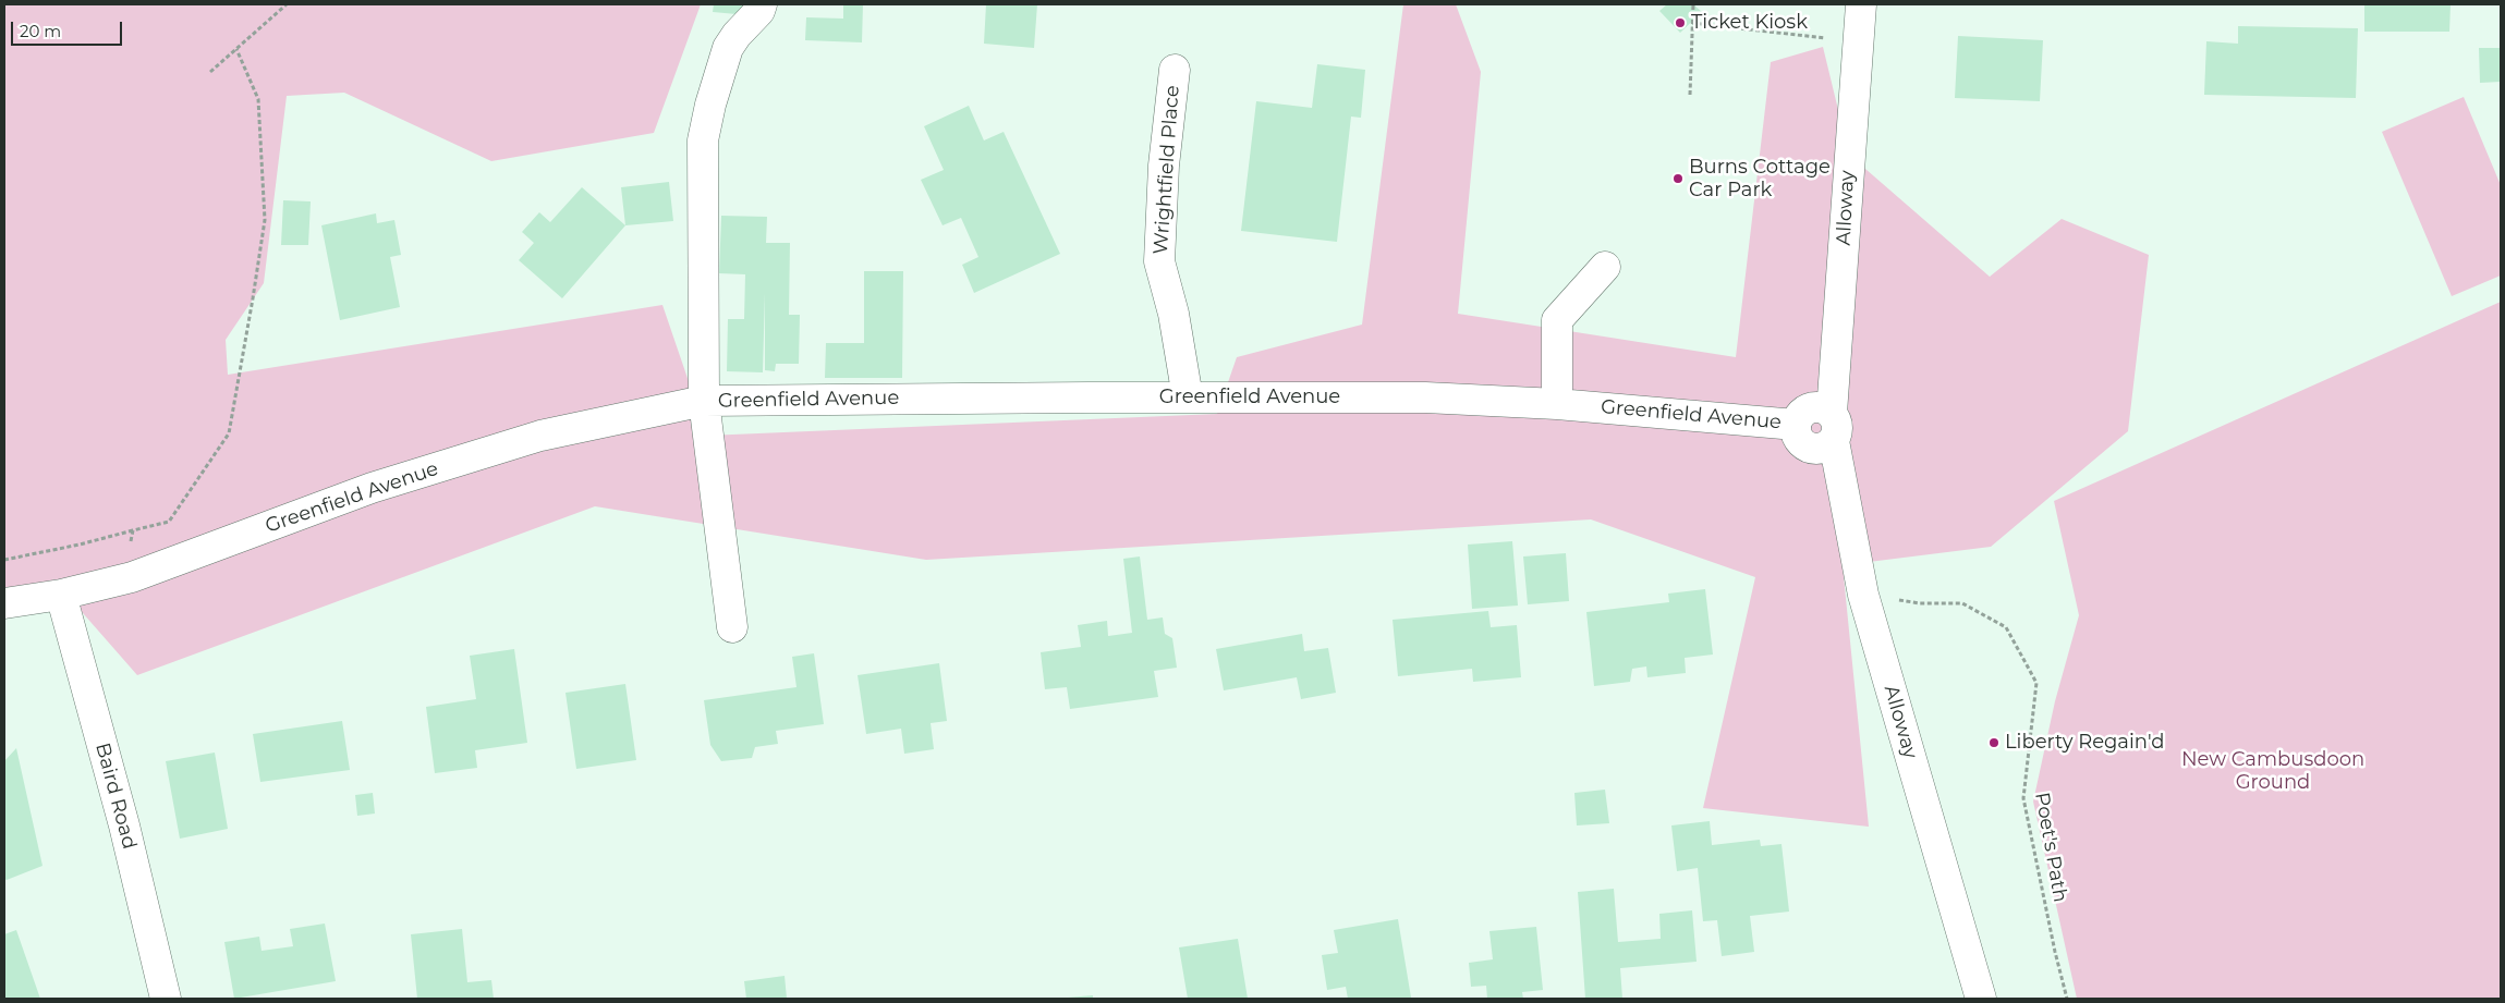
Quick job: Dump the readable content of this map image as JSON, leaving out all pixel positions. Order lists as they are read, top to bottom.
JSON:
{
  "streets": {
    "street": [
      "Wrightfield Place",
      "Alloway",
      "Greenfield Avenue",
      "Baird Road"
    ],
    "path": ["Poet's Path"]
  },
  "crossings": [
    ["Wrightfield Place", "Greenfield Avenue"],
    ["Alloway", "Greenfield Avenue"],
    ["Alloway", "Poet's Path"],
    ["Greenfield Avenue", "Baird Road"]
  ],
  "parks": ["New Cambusdoon Ground"],
  "places": ["Ticket Kiosk", "Burns Cottage Car Park", "Liberty Regain'd"],
  "scale_bar": "20 m"
}
